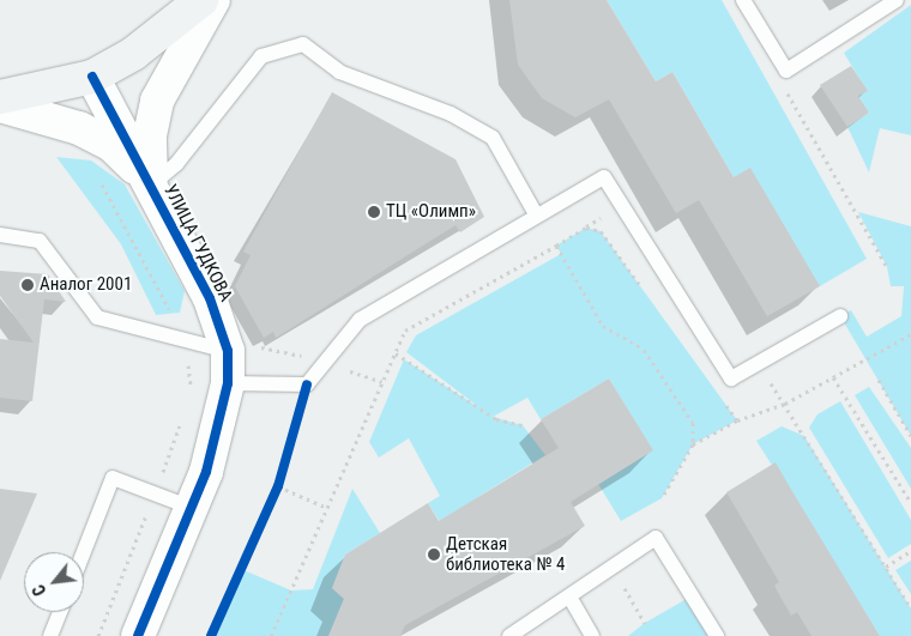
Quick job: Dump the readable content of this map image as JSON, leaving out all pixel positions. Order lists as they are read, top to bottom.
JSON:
{
  "streets": {
    "street": ["УЛИЦА ГУДКОВА"]
  },
  "places": ["ТЦ «Олимп»", "Аналог 2001", "Детская библиотека № 4"],
  "north": "bottom left"
}
